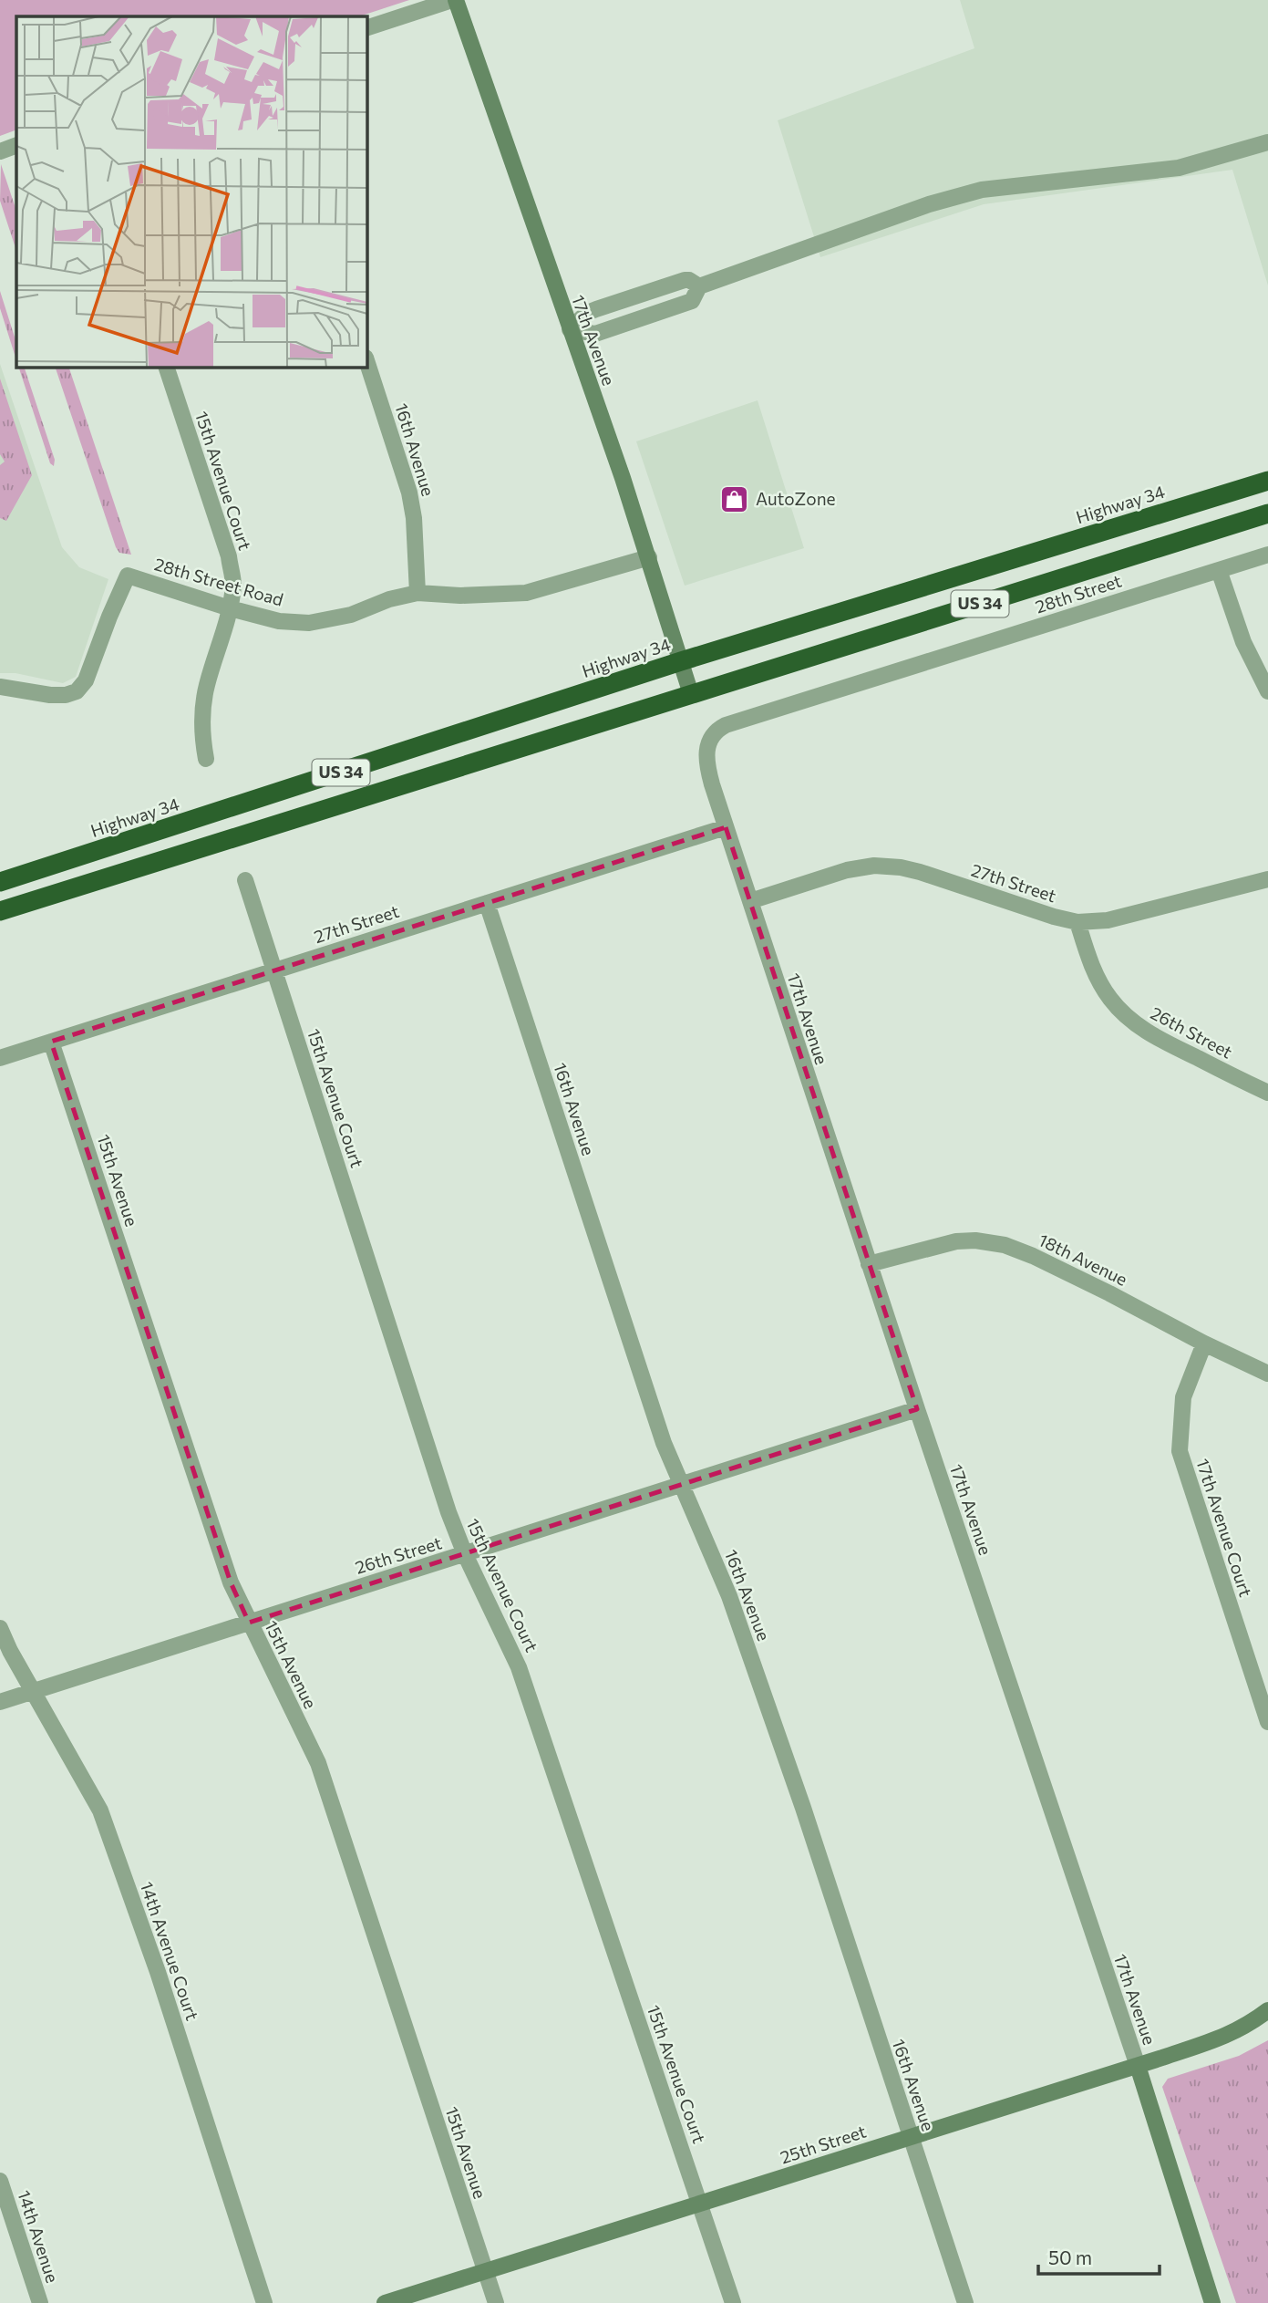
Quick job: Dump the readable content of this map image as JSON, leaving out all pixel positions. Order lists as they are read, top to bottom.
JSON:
{
  "streets": {
    "highway": ["Highway 34", "US 34"],
    "street": [
      "17th Avenue",
      "16th Avenue",
      "15th Avenue Court",
      "28th Street Road",
      "28th Street",
      "27th Street",
      "26th Street",
      "15th Avenue",
      "18th Avenue",
      "17th Avenue Court",
      "14th Avenue Court",
      "25th Street",
      "14th Avenue"
    ]
  },
  "crossings": [
    ["17th Avenue", "Highway 34"],
    ["17th Avenue", "28th Street Road"],
    ["17th Avenue", "28th Street"],
    ["17th Avenue", "US 34"],
    ["17th Avenue", "27th Street"],
    ["17th Avenue", "26th Street"],
    ["17th Avenue", "18th Avenue"],
    ["17th Avenue", "25th Street"],
    ["16th Avenue", "28th Street Road"],
    ["16th Avenue", "27th Street"],
    ["16th Avenue", "26th Street"],
    ["16th Avenue", "25th Street"],
    ["15th Avenue Court", "28th Street Road"],
    ["15th Avenue Court", "27th Street"],
    ["15th Avenue Court", "26th Street"],
    ["15th Avenue Court", "25th Street"],
    ["27th Street", "26th Street"],
    ["27th Street", "15th Avenue"],
    ["26th Street", "15th Avenue"],
    ["26th Street", "14th Avenue Court"],
    ["15th Avenue", "25th Street"],
    ["18th Avenue", "17th Avenue Court"]
  ],
  "places": {
    "shop": ["AutoZone"]
  },
  "scale_bar": "50 m"
}
